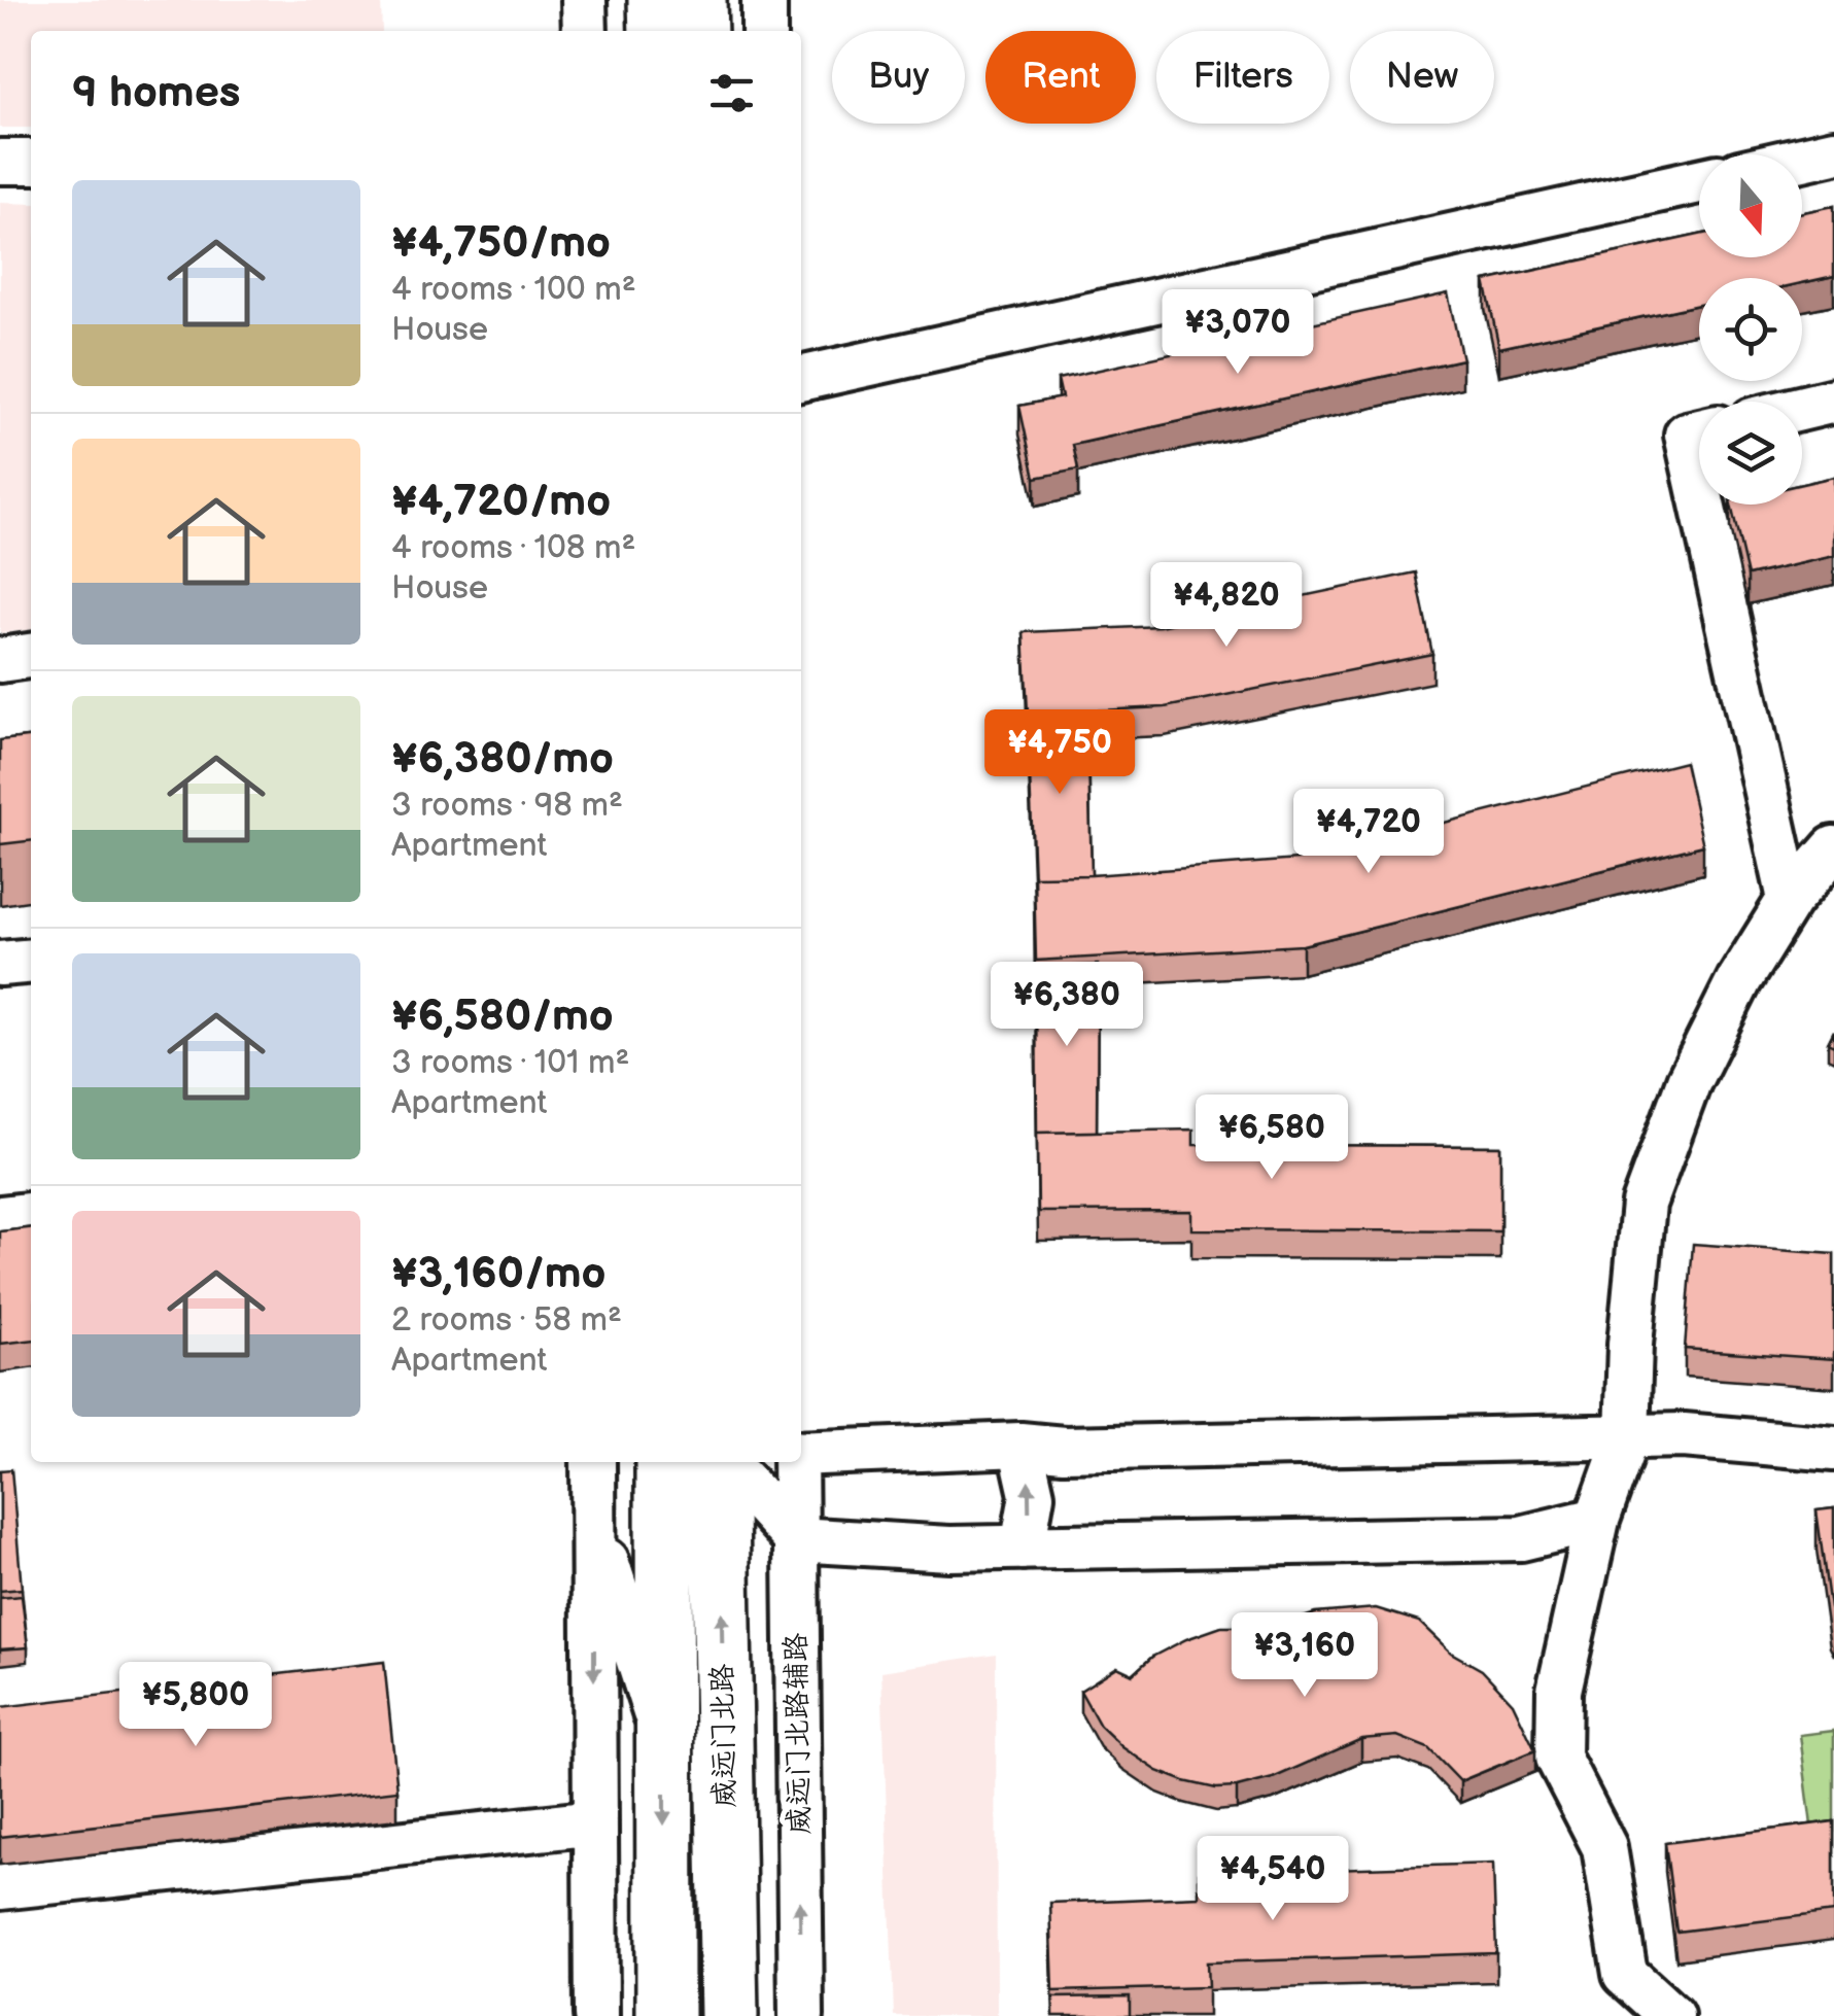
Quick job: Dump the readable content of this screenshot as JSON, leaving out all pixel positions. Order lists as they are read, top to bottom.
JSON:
{
  "streets": {
    "main road": ["威远门北路"],
    "street": ["威远门北路辅路"]
  },
  "north": "bottom",
  "page": {
    "chip": [
      "Buy",
      "Rent",
      "Filters",
      "New"
    ],
    "heading": "9 homes",
    "list": [
      {
        "name": "¥4,750/mo",
        "note": "4 rooms · 100 m² · House"
      },
      {
        "name": "¥4,720/mo",
        "note": "4 rooms · 108 m² · House"
      },
      {
        "name": "¥6,380/mo",
        "note": "3 rooms · 98 m² · Apartment"
      },
      {
        "name": "¥6,580/mo",
        "note": "3 rooms · 101 m² · Apartment"
      },
      {
        "name": "¥3,160/mo",
        "note": "2 rooms · 58 m² · Apartment"
      }
    ],
    "price": [
      "¥3,070",
      "¥4,820",
      "¥4,750",
      "¥4,720",
      "¥6,380",
      "¥6,580",
      "¥3,160",
      "¥5,800",
      "¥4,540"
    ]
  }
}
